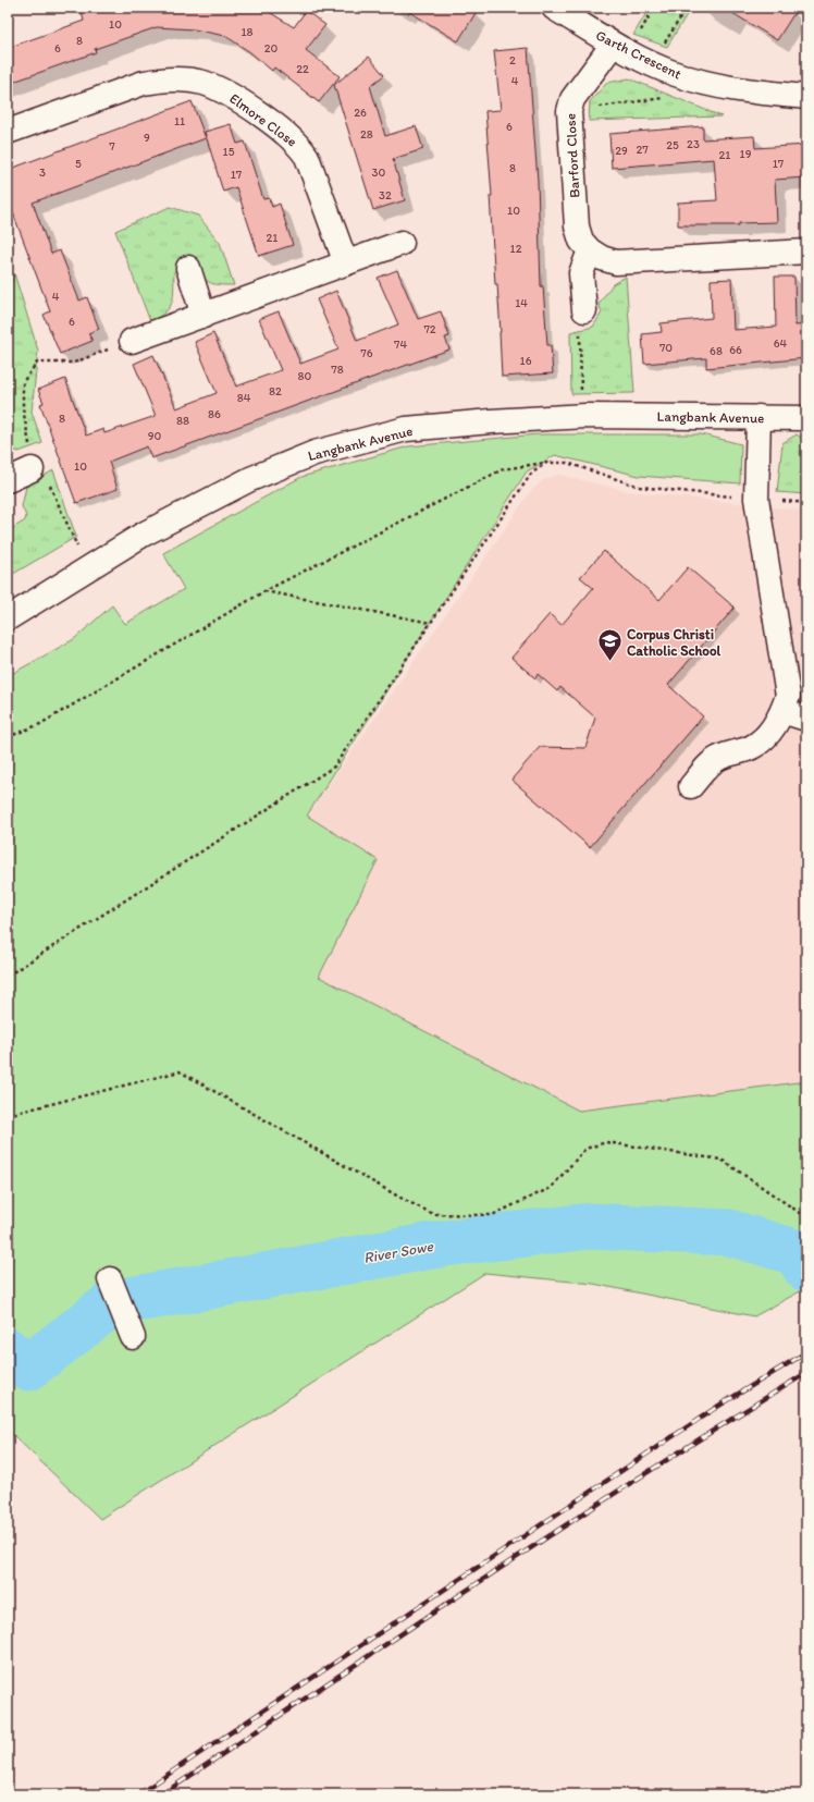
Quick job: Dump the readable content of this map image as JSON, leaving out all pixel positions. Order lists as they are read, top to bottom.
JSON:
{
  "streets": {
    "street": [
      "Garth Crescent",
      "Elmore Close",
      "Barford Close",
      "Langbank Avenue"
    ]
  },
  "crossings": [
    ["Garth Crescent", "Barford Close"]
  ],
  "water": ["River Sowe"],
  "places": {
    "school or university": ["Corpus Christi Catholic School"]
  },
  "house_numbers": [
    "10",
    "18",
    "8",
    "6",
    "20",
    "2",
    "22",
    "4",
    "26",
    "11",
    "6",
    "28",
    "9",
    "23",
    "25",
    "7",
    "27",
    "29",
    "15",
    "19",
    "21",
    "5",
    "17",
    "8",
    "3",
    "30",
    "17",
    "32",
    "10",
    "21",
    "12",
    "4",
    "14",
    "6",
    "72",
    "64",
    "74",
    "70",
    "66",
    "68",
    "76",
    "16",
    "78",
    "80",
    "82",
    "84",
    "86",
    "8",
    "88",
    "90",
    "10"
  ]
}
